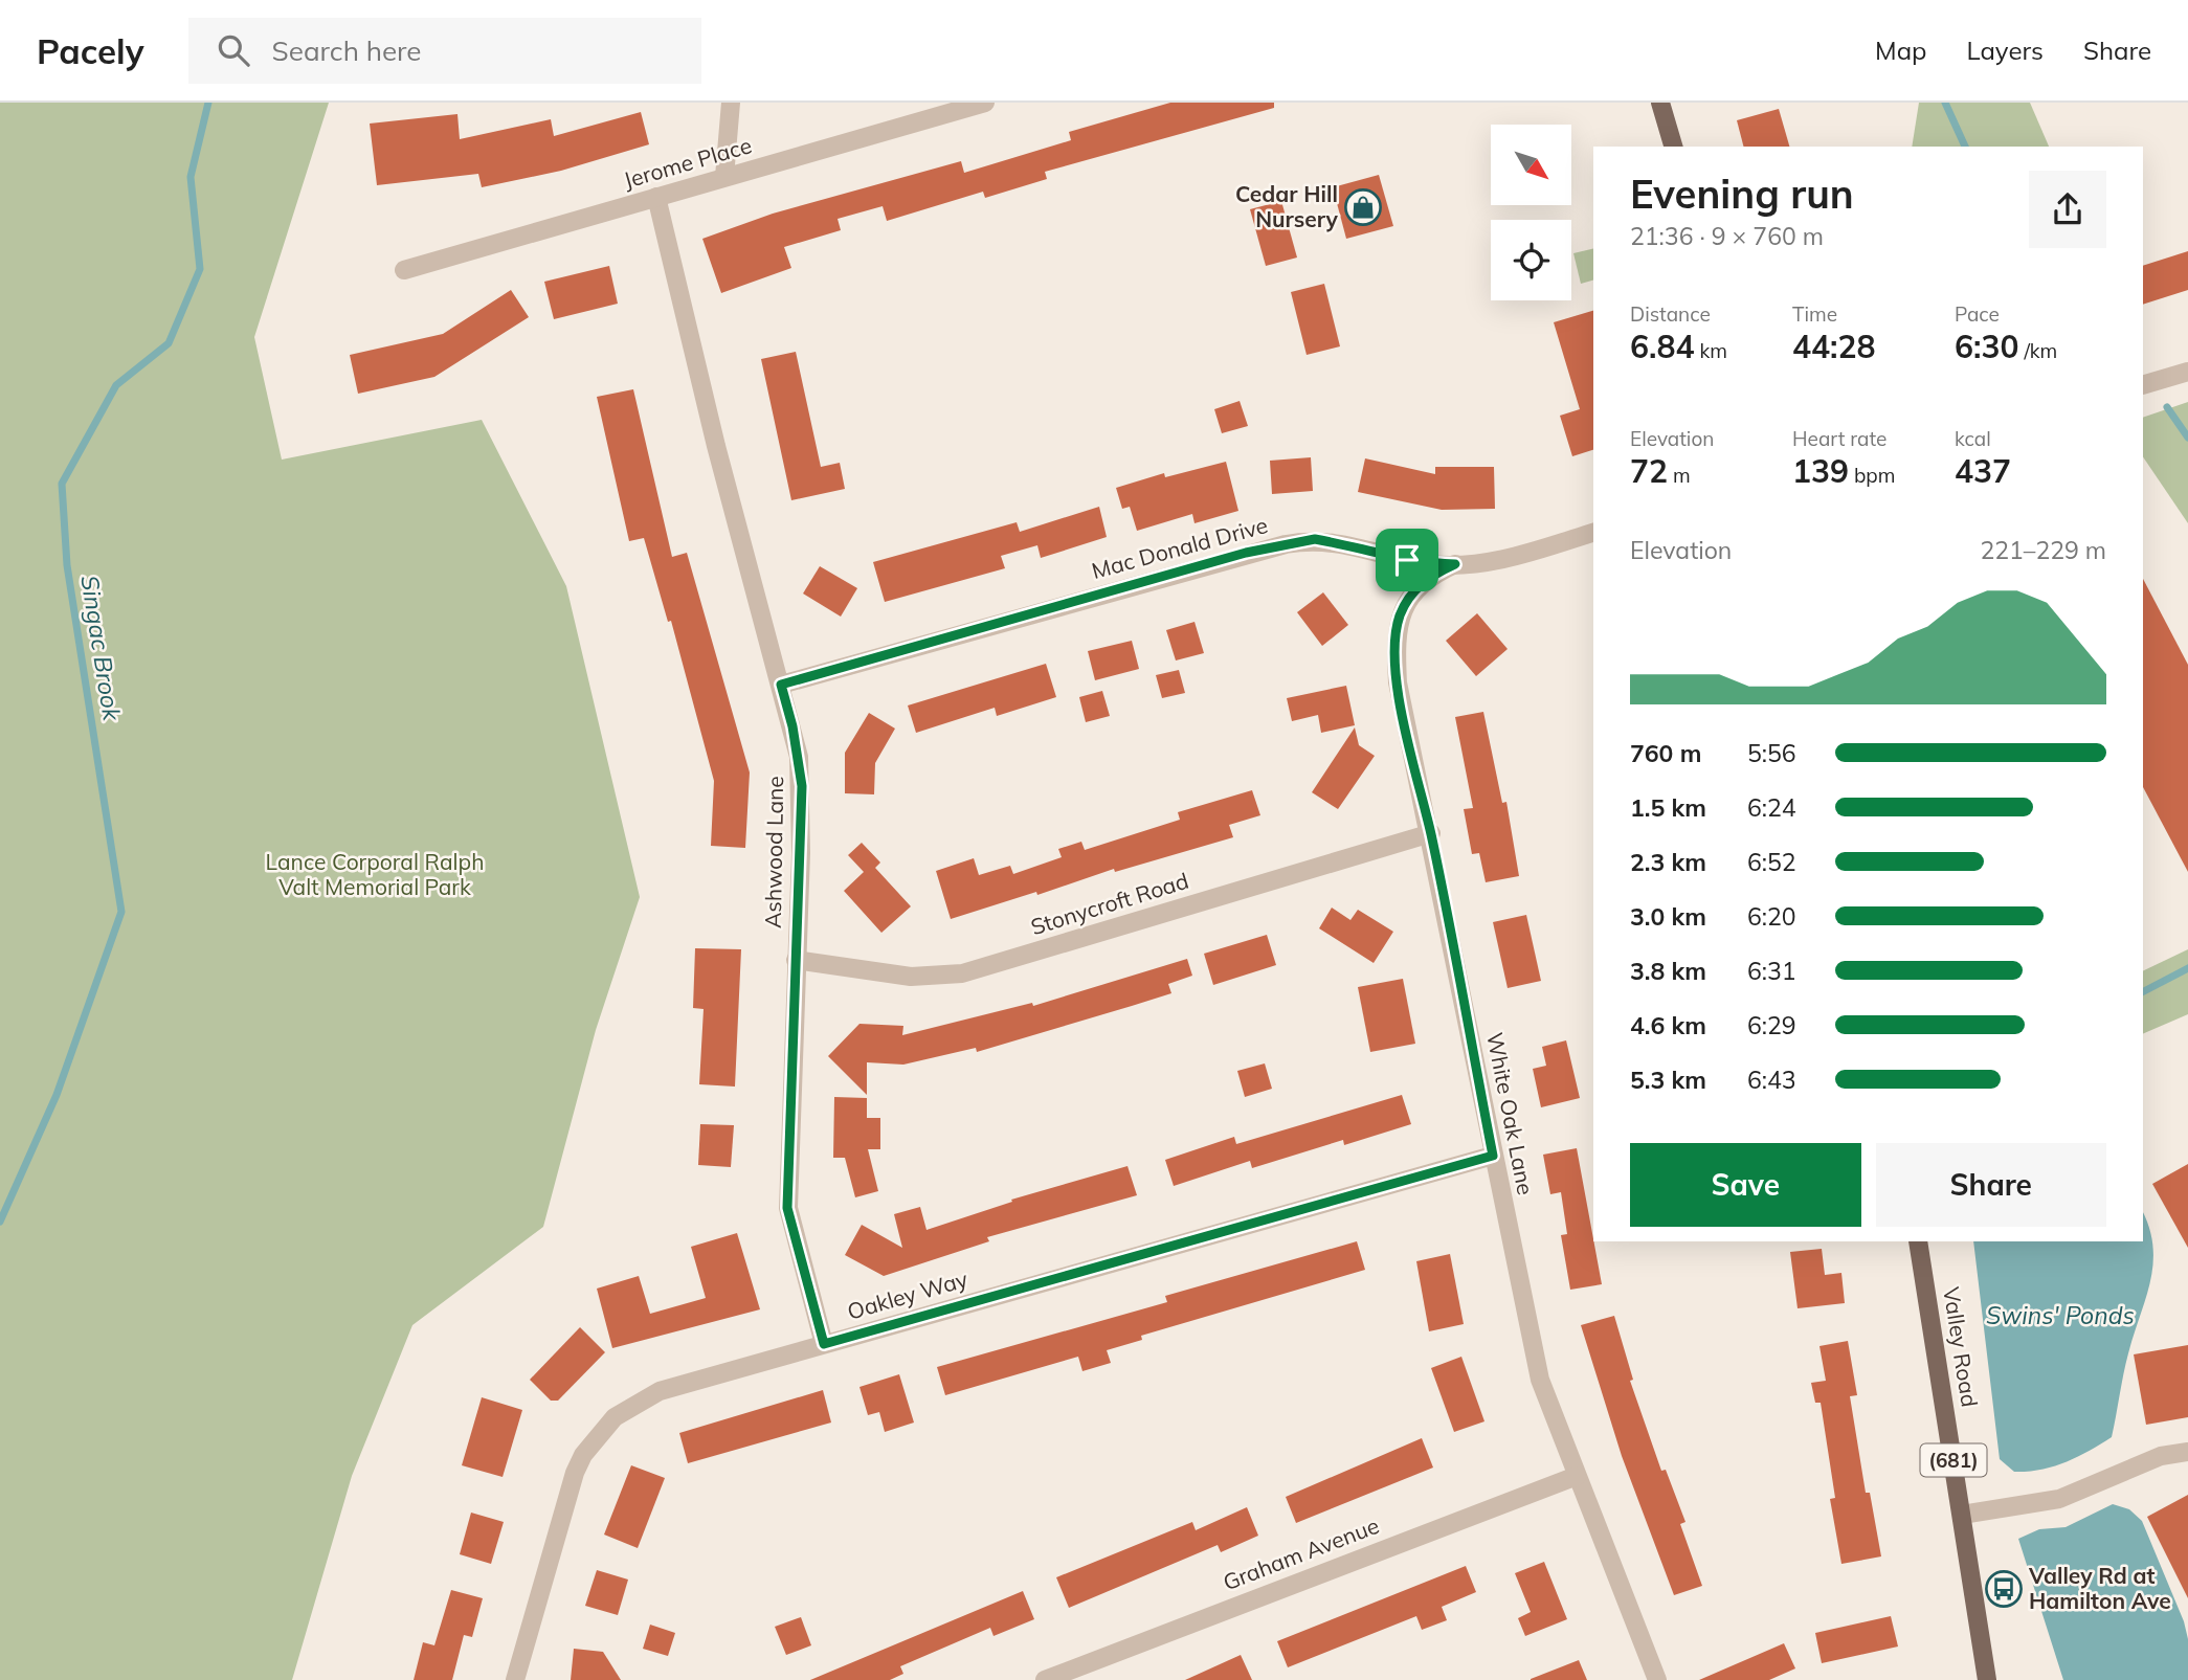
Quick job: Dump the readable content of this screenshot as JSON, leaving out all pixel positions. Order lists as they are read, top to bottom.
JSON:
{
  "streets": {
    "main road": ["Valley Road", "(681)"],
    "street": [
      "Jerome Place",
      "Mac Donald Drive",
      "Ashwood Lane",
      "Stonycroft Road",
      "White Oak Lane",
      "Oakley Way",
      "Graham Avenue"
    ]
  },
  "crossings": [
    ["Jerome Place", "Ashwood Lane"],
    ["Mac Donald Drive", "Ashwood Lane"],
    ["Mac Donald Drive", "White Oak Lane"],
    ["Ashwood Lane", "Stonycroft Road"],
    ["Ashwood Lane", "Oakley Way"],
    ["Stonycroft Road", "White Oak Lane"],
    ["White Oak Lane", "Oakley Way"],
    ["White Oak Lane", "Graham Avenue"]
  ],
  "water": ["Singac Brook", "Swins' Ponds"],
  "parks": ["Lance Corporal Ralph Valt Memorial Park"],
  "places": {
    "shop": ["Cedar Hill Nursery"],
    "bus stop": ["Valley Rd at Hamilton Ave"]
  },
  "north": "bottom right",
  "page": {
    "header": "Pacely",
    "search": "Search here",
    "nav": ["Map", "Layers", "Share"],
    "heading": ["Evening run", "21:36 · 9 × 760 m"],
    "stats": [
      ["Distance", "6.84 km"],
      ["Time", "44:28"],
      ["Pace", "6:30 /km"],
      ["Elevation", "72 m"],
      ["Heart rate", "139 bpm"],
      ["kcal", "437"]
    ],
    "chart": ["Elevation", "221–229 m"],
    "list": [
      {
        "name": "760 m",
        "note": "5:56"
      },
      {
        "name": "1.5 km",
        "note": "6:24"
      },
      {
        "name": "2.3 km",
        "note": "6:52"
      },
      {
        "name": "3.0 km",
        "note": "6:20"
      },
      {
        "name": "3.8 km",
        "note": "6:31"
      },
      {
        "name": "4.6 km",
        "note": "6:29"
      },
      {
        "name": "5.3 km",
        "note": "6:43"
      }
    ],
    "buttons": ["Save", "Share"]
  }
}
